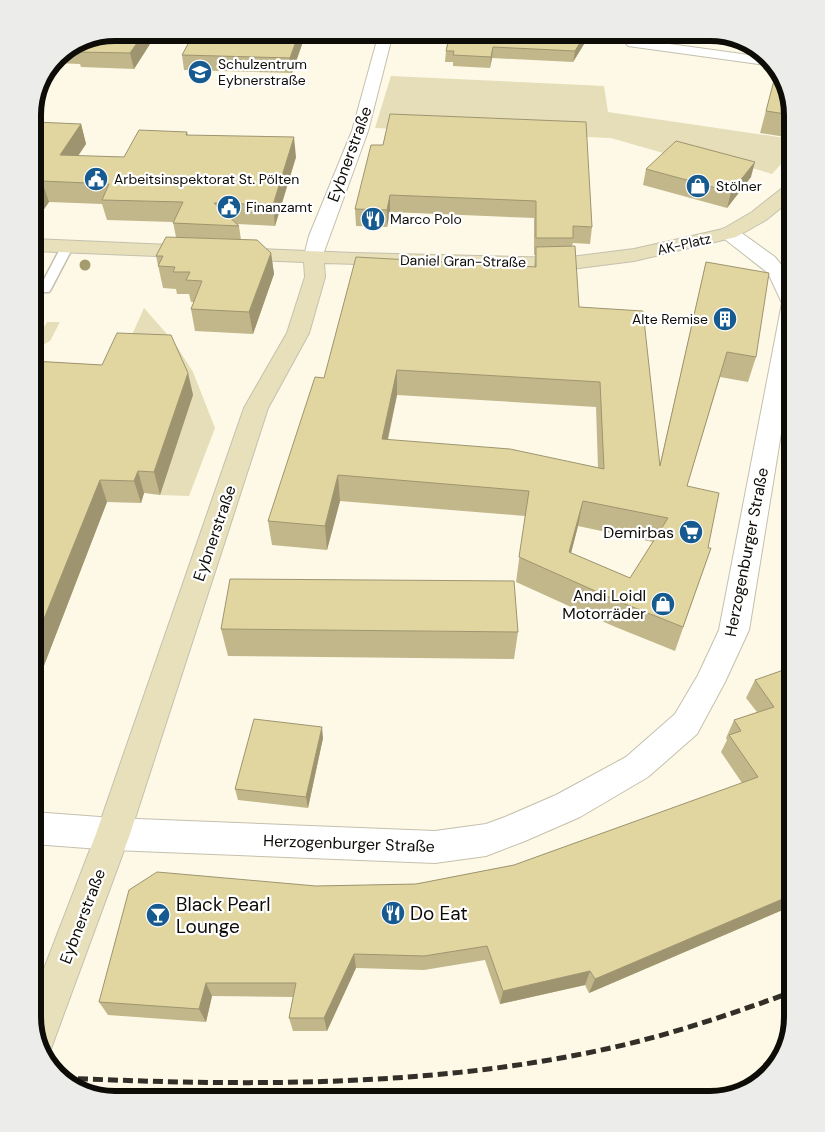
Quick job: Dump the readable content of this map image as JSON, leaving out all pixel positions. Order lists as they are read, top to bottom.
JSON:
{
  "streets": {
    "street": [
      "Eybnerstraße",
      "AK-Platz",
      "Daniel Gran-Straße",
      "Herzogenburger Straße"
    ]
  },
  "crossings": [
    ["Eybnerstraße", "Daniel Gran-Straße"],
    ["Eybnerstraße", "Herzogenburger Straße"],
    ["AK-Platz", "Daniel Gran-Straße"],
    ["AK-Platz", "Herzogenburger Straße"]
  ],
  "places": {
    "school or university": ["Schulzentrum Eybnerstraße"],
    "public building": ["Arbeitsinspektorat St. Pölten", "Finanzamt"],
    "shop": ["Stölner", "Andi Loidl Motorräder"],
    "restaurant": ["Marco Polo", "Do Eat"],
    "building": ["Alte Remise"],
    "supermarket": ["Demirbas"],
    "bar": ["Black Pearl Lounge"]
  }
}
